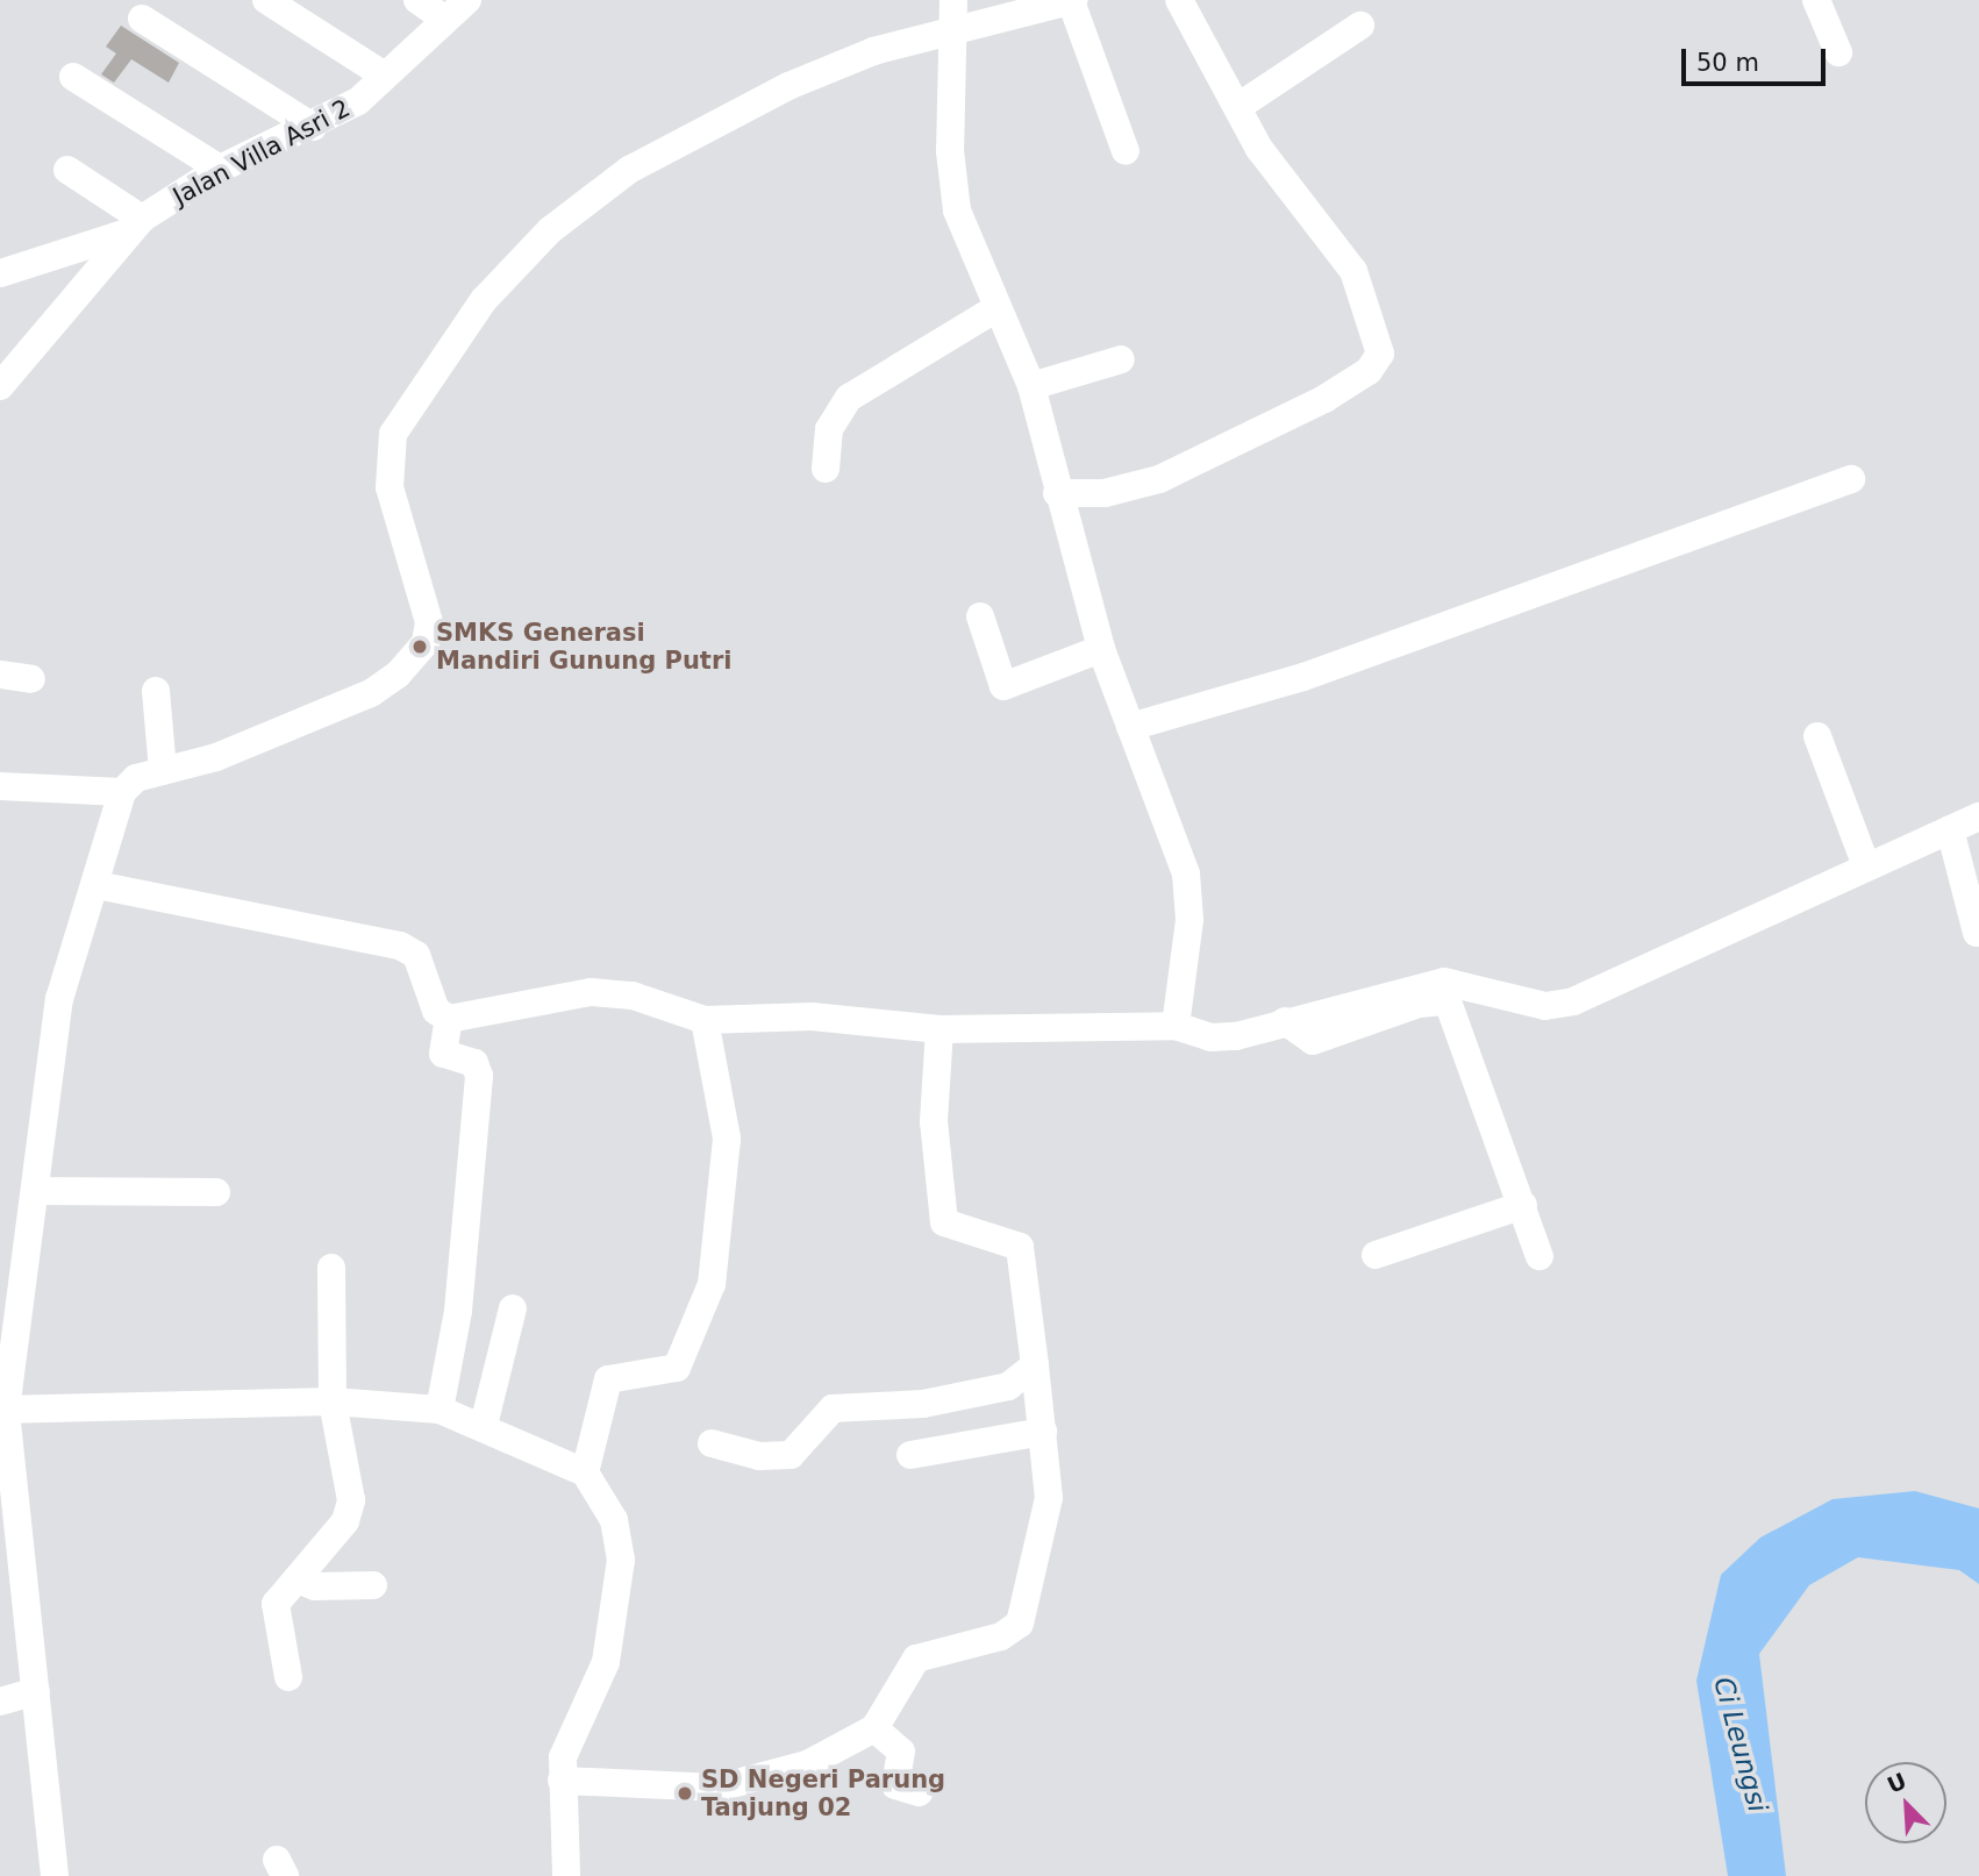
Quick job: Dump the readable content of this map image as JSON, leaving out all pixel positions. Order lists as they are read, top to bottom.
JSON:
{
  "streets": {
    "street": ["Jalan Villa Asri 2"]
  },
  "water": ["Ci Leungsi"],
  "places": ["SMKS Generasi Mandiri Gunung Putri", "SD Negeri Parung Tanjung 02"],
  "scale_bar": "50 m",
  "north": "top left"
}
